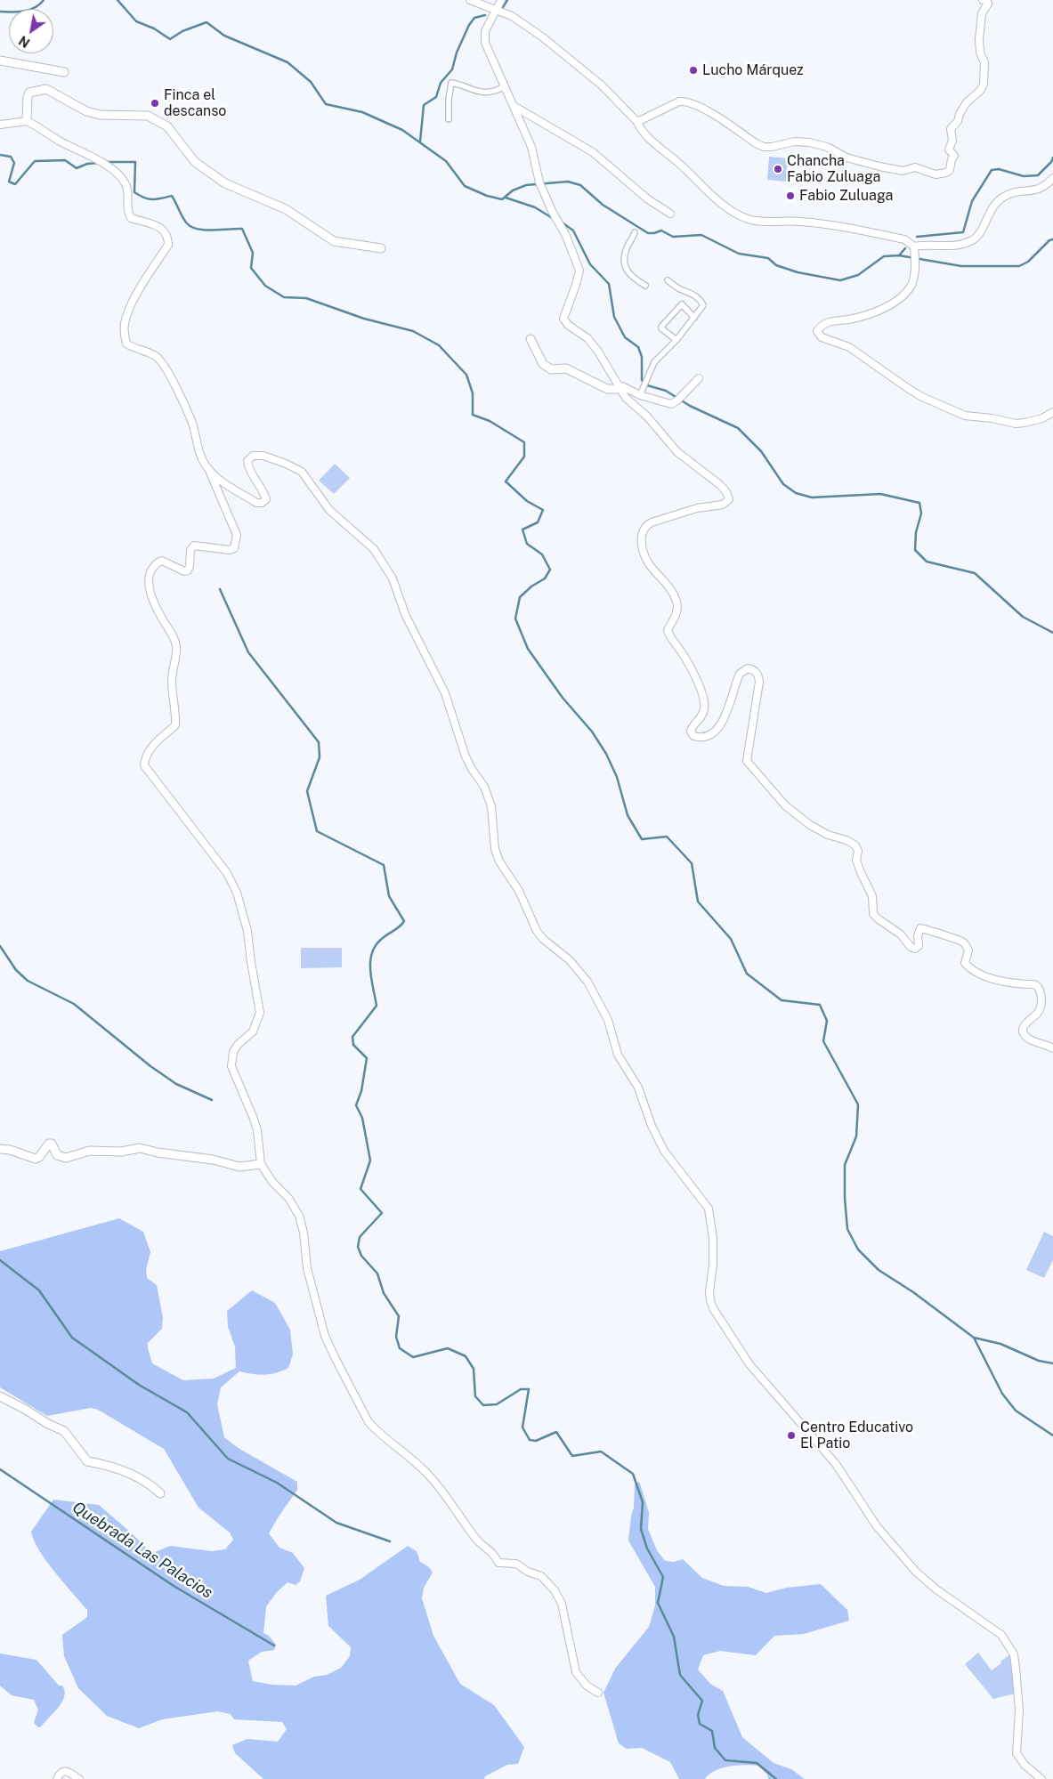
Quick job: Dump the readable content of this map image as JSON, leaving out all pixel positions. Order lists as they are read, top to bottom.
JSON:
{
  "water": ["Quebrada Las Palacios"],
  "places": [
    "Lucho Márquez",
    "Finca el descanso",
    "Chancha Fabio Zuluaga",
    "Fabio Zuluaga",
    "Centro Educativo El Patio"
  ],
  "north": "bottom left"
}
